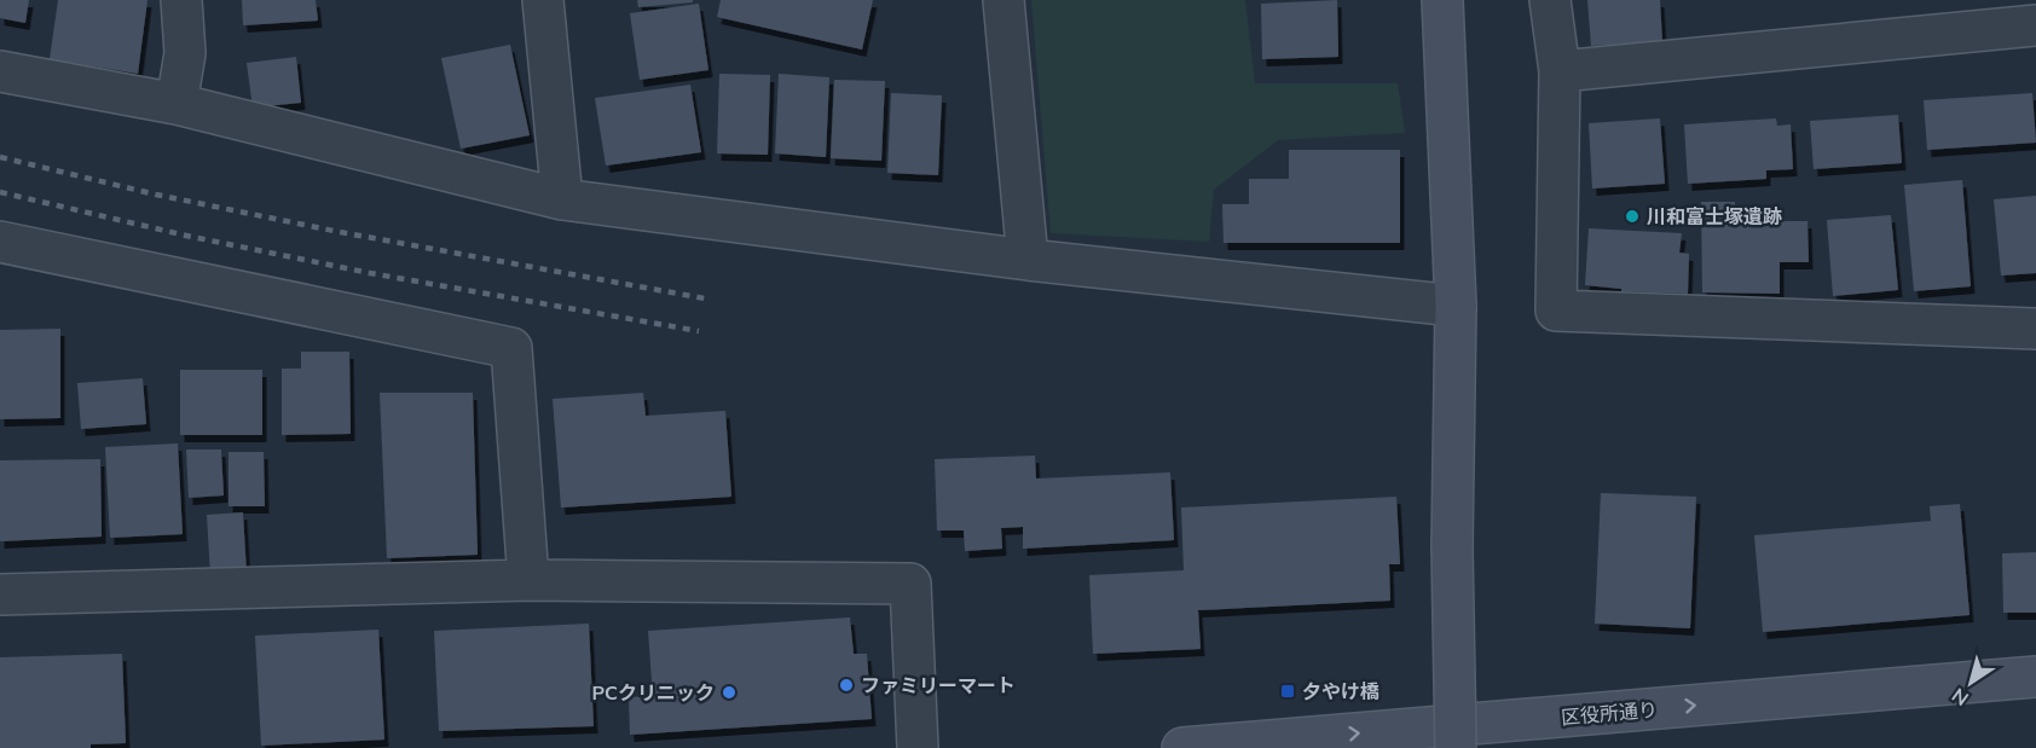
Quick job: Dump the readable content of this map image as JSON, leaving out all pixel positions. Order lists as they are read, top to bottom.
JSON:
{
  "streets": {
    "street": ["区役所通り"]
  },
  "one_way": ["区役所通り"],
  "places": {
    "other": ["川和富士塚遺跡", "ファミリーマート", "PCクリニック"],
    "transit": ["夕やけ橋"]
  },
  "north": "bottom left"
}
